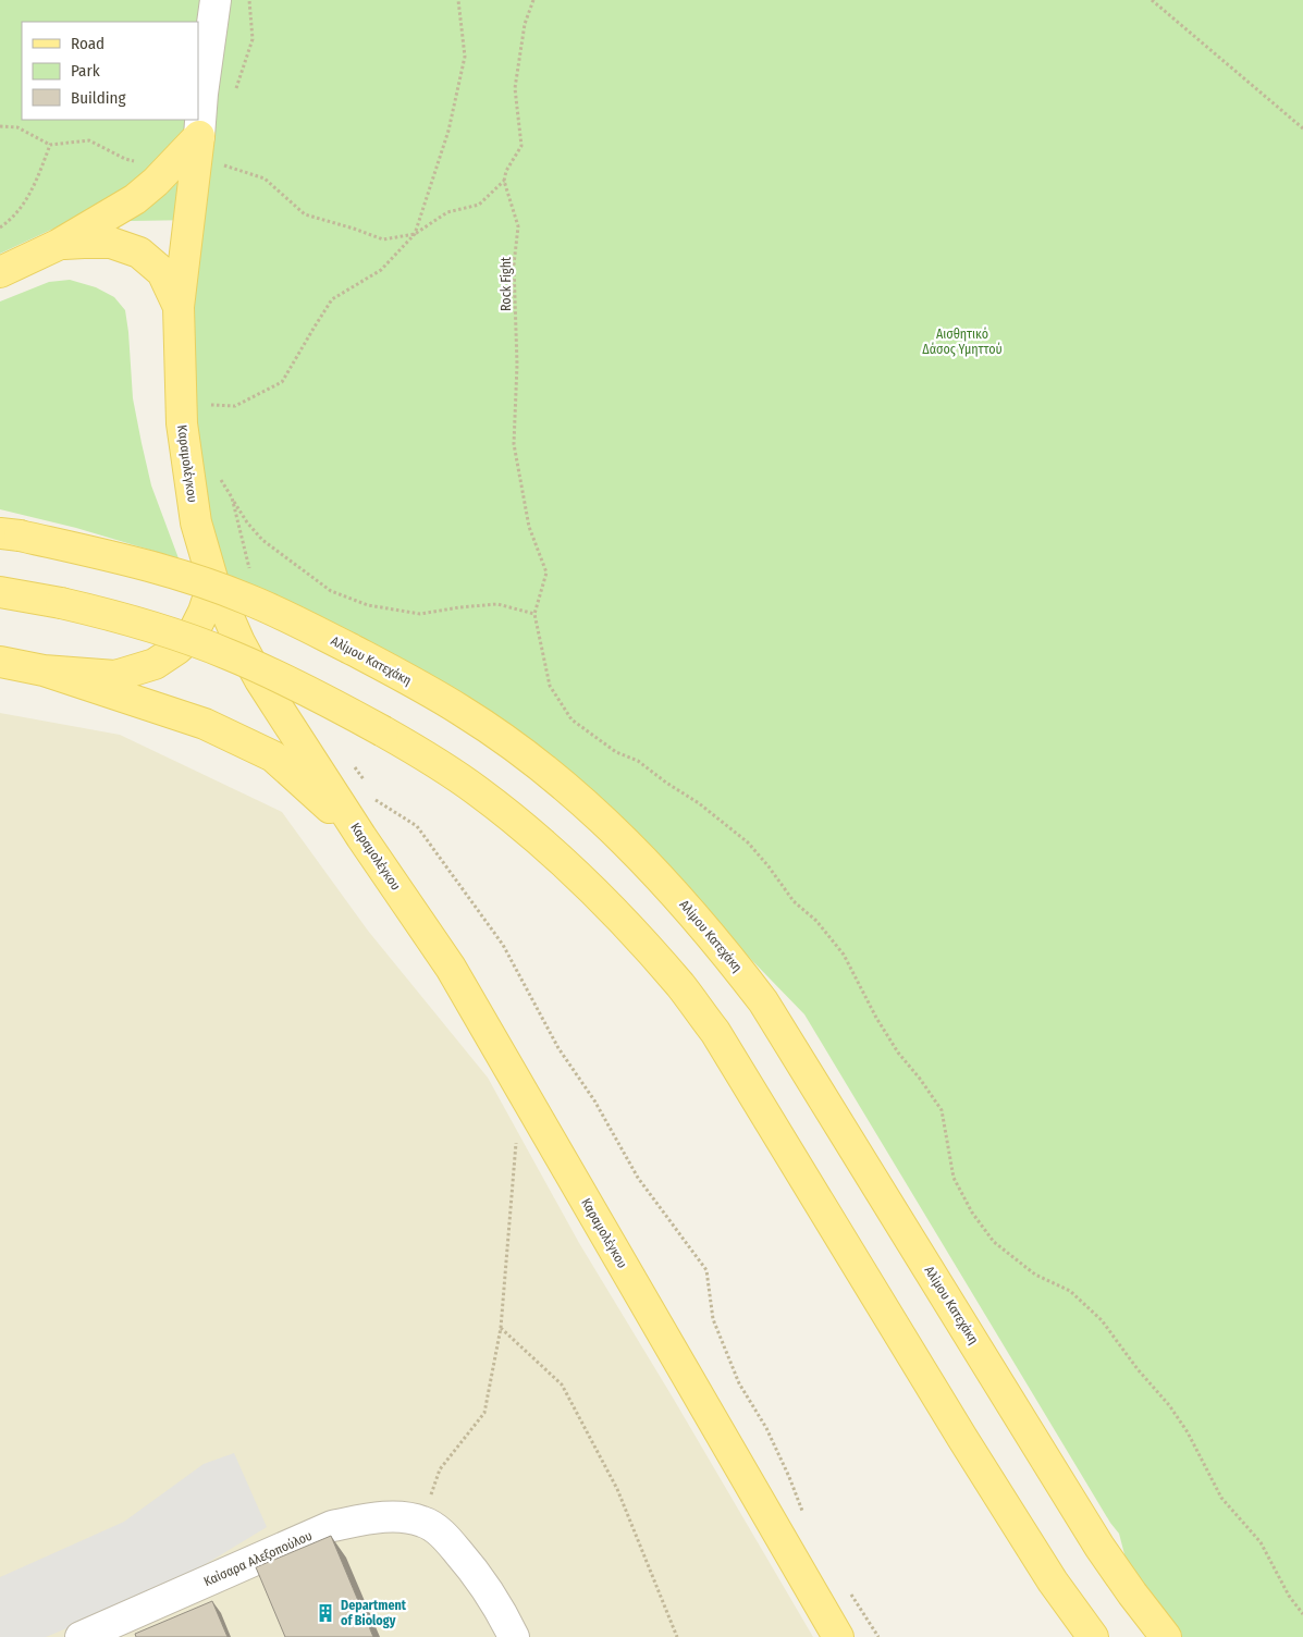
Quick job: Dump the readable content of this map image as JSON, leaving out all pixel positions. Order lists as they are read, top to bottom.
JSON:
{
  "streets": {
    "main road": ["Καραμολέγκου", "Αλίμου Κατεχάκη"],
    "street": ["Καίσαρα Αλεξοπούλου"],
    "path": ["Rock Fight"]
  },
  "parks": ["Αισθητικό Δάσος Υμηττού"],
  "places": {
    "building": ["Department of Biology"]
  },
  "legend": ["Road", "Park", "Building"]
}
